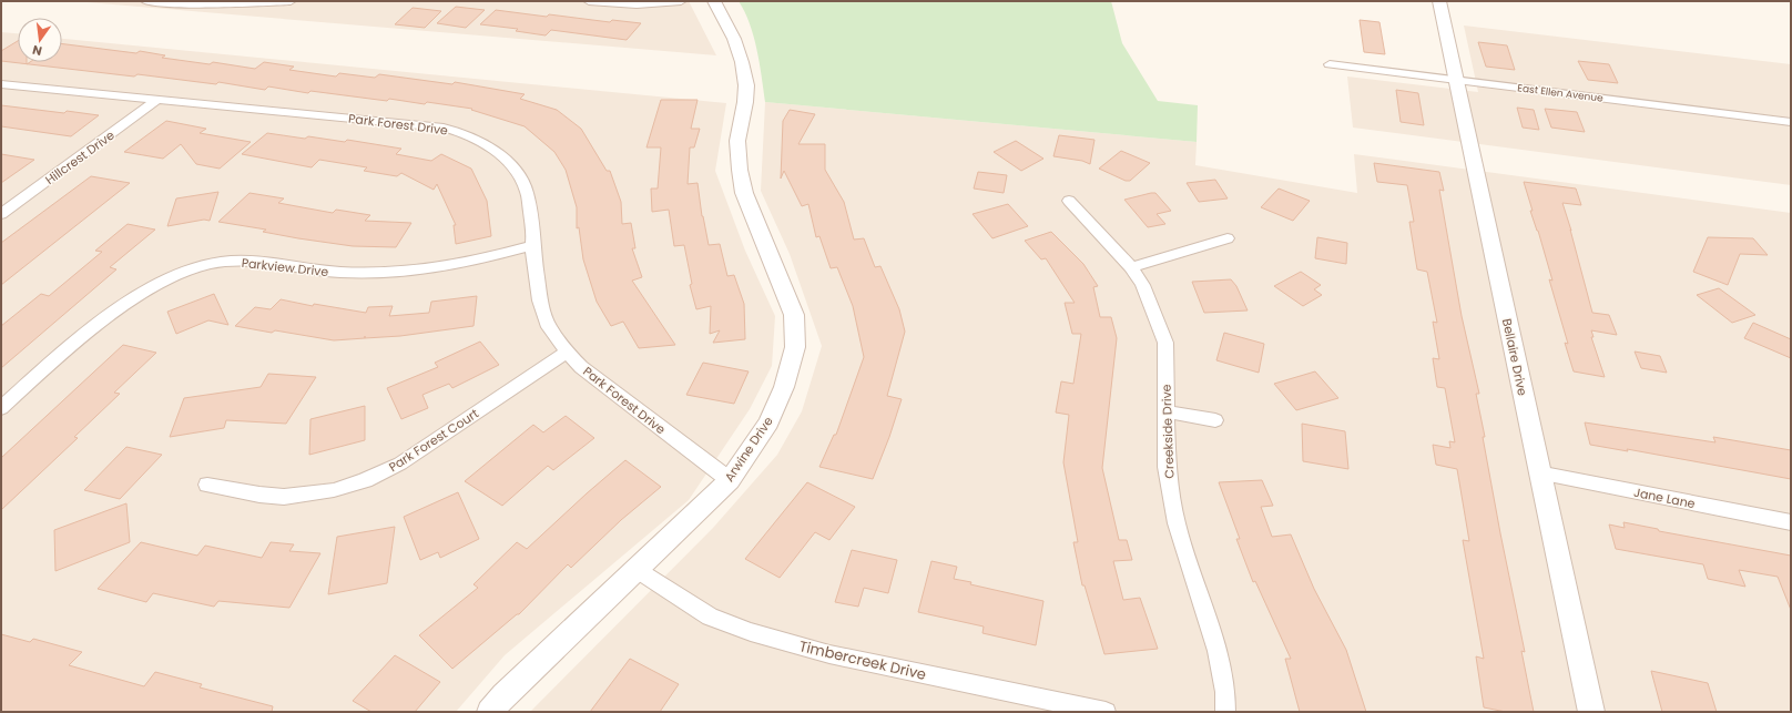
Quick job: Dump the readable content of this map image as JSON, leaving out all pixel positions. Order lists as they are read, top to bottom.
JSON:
{
  "streets": {
    "street": [
      "East Ellen Avenue",
      "Park Forest Drive",
      "Hillcrest Drive",
      "Parkview Drive",
      "Bellaire Drive",
      "Creekside Drive",
      "Park Forest Court",
      "Arwine Drive",
      "Jane Lane",
      "Timbercreek Drive"
    ]
  },
  "crossings": [
    ["East Ellen Avenue", "Bellaire Drive"],
    ["Park Forest Drive", "Hillcrest Drive"],
    ["Park Forest Drive", "Parkview Drive"],
    ["Park Forest Drive", "Park Forest Court"],
    ["Park Forest Drive", "Arwine Drive"],
    ["Bellaire Drive", "Jane Lane"],
    ["Arwine Drive", "Timbercreek Drive"]
  ],
  "north": "bottom"
}
